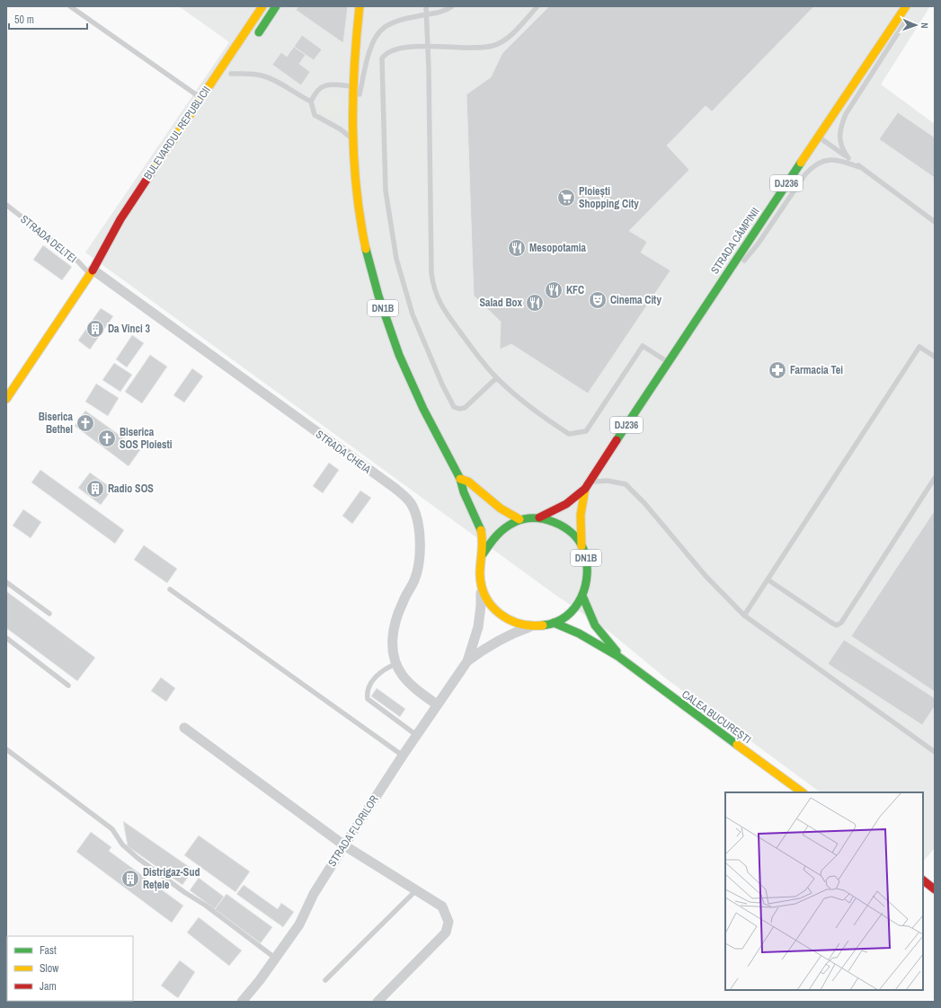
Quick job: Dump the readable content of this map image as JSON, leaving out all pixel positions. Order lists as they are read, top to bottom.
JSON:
{
  "streets": {
    "main road": [
      "BULEVARDUL REPUBLICII",
      "DJ236",
      "STRADA CÂMPINII",
      "DN1B",
      "CALEA BUCUREȘTI"
    ],
    "street": ["STRADA CHEIA", "STRADA FLORILOR"],
    "lane": ["STRADA DELTEI"]
  },
  "crossings": [
    ["BULEVARDUL REPUBLICII", "STRADA DELTEI"],
    ["BULEVARDUL REPUBLICII", "STRADA CHEIA"],
    ["DJ236", "STRADA CÂMPINII"],
    ["DJ236", "DN1B"],
    ["STRADA DELTEI", "STRADA CHEIA"],
    ["STRADA CHEIA", "STRADA FLORILOR"]
  ],
  "places": {
    "supermarket": ["Ploiești Shopping City"],
    "restaurant": ["Mesopotamia", "KFC", "Salad Box"],
    "theatre": ["Cinema City"],
    "building": ["Da Vinci 3", "Radio SOS", "Distrigaz-Sud Rețele"],
    "pharmacy": ["Farmacia Tei"],
    "church": ["Biserica Bethel", "Biserica SOS Ploiesti"]
  },
  "legend": ["Fast", "Slow", "Jam"],
  "scale_bar": "50 m",
  "north": "right"
}
